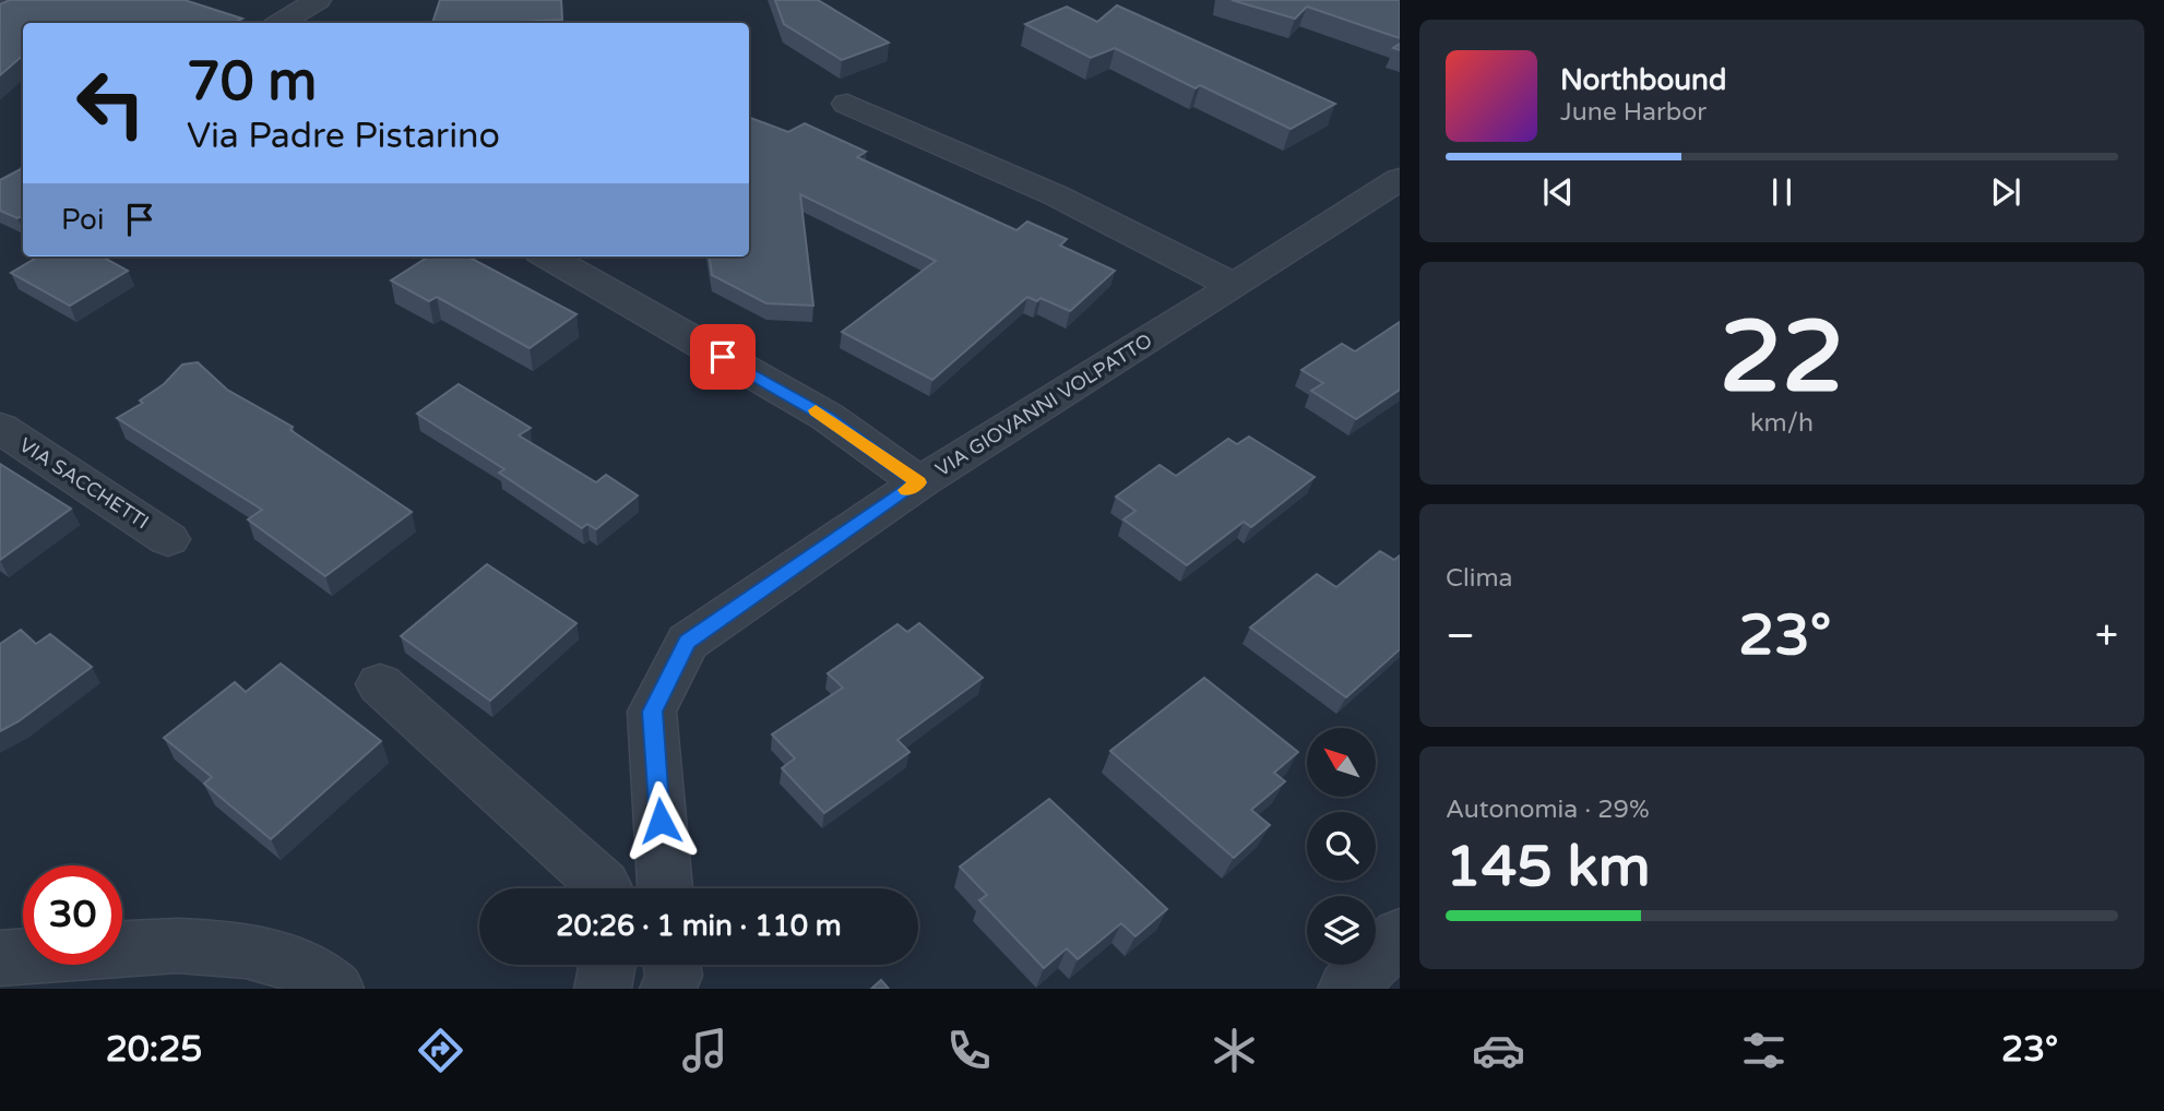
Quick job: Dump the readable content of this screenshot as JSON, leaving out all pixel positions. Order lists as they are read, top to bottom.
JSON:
{
  "streets": {
    "street": ["VIA GIOVANNI VOLPATTO", "VIA SACCHETTI"]
  },
  "north": "top left",
  "page": {
    "turn": ["70 m", "Via Padre Pistarino"],
    "song": ["Northbound", "June Harbor"],
    "then": "Poi",
    "tile": [
      ["22", "km/h"],
      "Clima",
      ["Autonomia · 29%", "145 km"]
    ],
    "heat": ["−", "23°", "+"],
    "limit": "30",
    "trip": "20:26 · 1 min · 110 m",
    "tabs": ["20:25", "23°"]
  }
}
